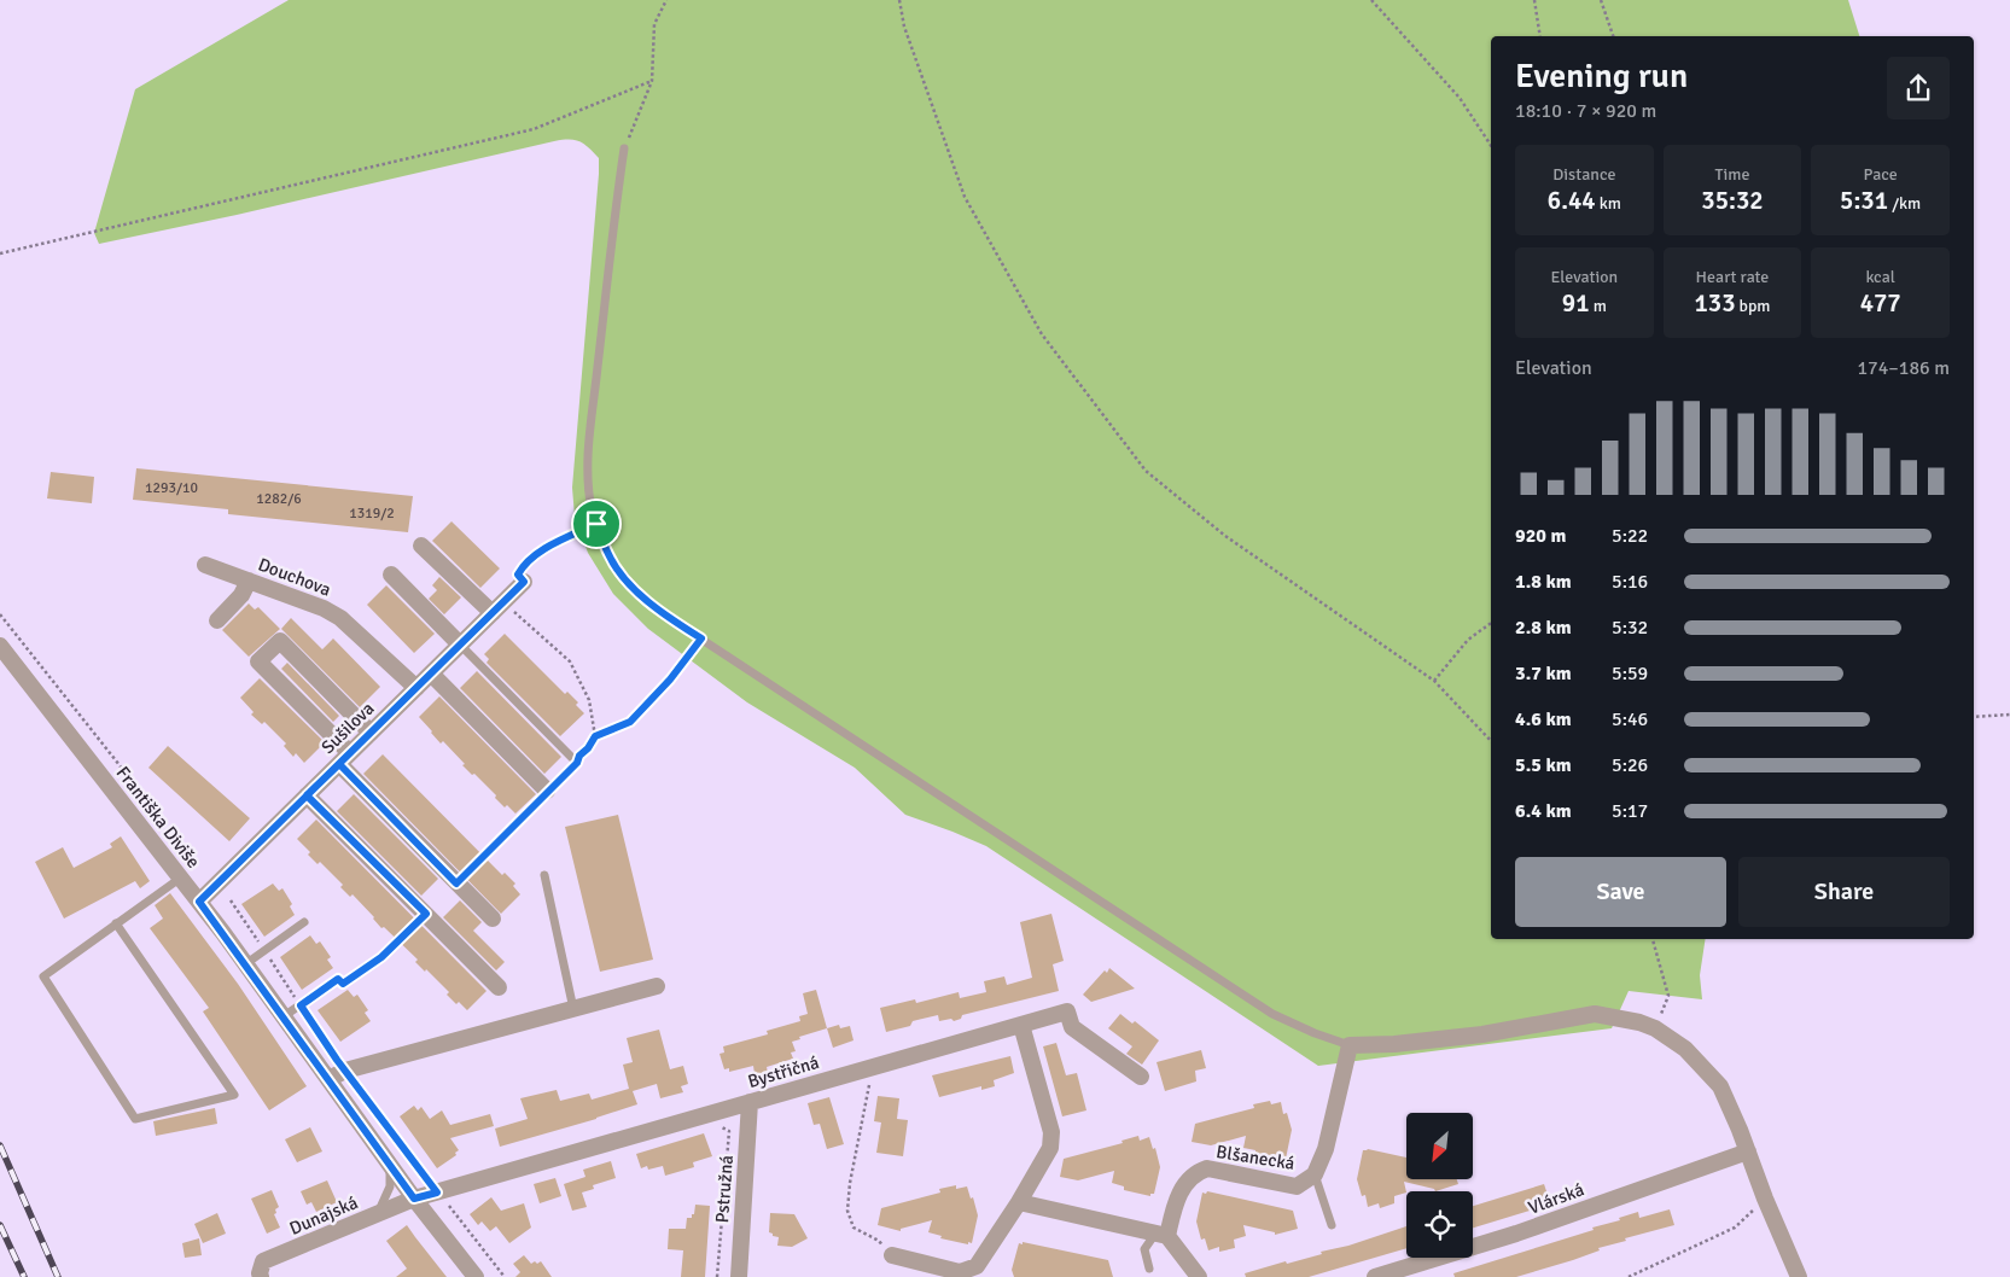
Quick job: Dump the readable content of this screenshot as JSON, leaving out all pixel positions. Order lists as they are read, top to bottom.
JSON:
{
  "streets": {
    "street": [
      "Douchova",
      "Sušilova",
      "Františka Diviše",
      "Bystřičná",
      "Blšanecká",
      "Pstružná",
      "Vlárská",
      "Dunajská"
    ]
  },
  "crossings": [
    ["Douchova", "Sušilova"],
    ["Sušilova", "Františka Diviše"],
    ["Františka Diviše", "Bystřičná"],
    ["Františka Diviše", "Dunajská"],
    ["Bystřičná", "Pstružná"],
    ["Bystřičná", "Dunajská"]
  ],
  "house_numbers": ["1293/10", "1282/6", "1319/2"],
  "north": "bottom left",
  "page": {
    "heading": ["Evening run", "18:10 · 7 × 920 m"],
    "stats": [
      ["Distance", "6.44 km"],
      ["Time", "35:32"],
      ["Pace", "5:31 /km"],
      ["Elevation", "91 m"],
      ["Heart rate", "133 bpm"],
      ["kcal", "477"]
    ],
    "chart": ["Elevation", "174–186 m"],
    "list": [
      {
        "name": "920 m",
        "note": "5:22"
      },
      {
        "name": "1.8 km",
        "note": "5:16"
      },
      {
        "name": "2.8 km",
        "note": "5:32"
      },
      {
        "name": "3.7 km",
        "note": "5:59"
      },
      {
        "name": "4.6 km",
        "note": "5:46"
      },
      {
        "name": "5.5 km",
        "note": "5:26"
      },
      {
        "name": "6.4 km",
        "note": "5:17"
      }
    ],
    "buttons": ["Save", "Share"]
  }
}
